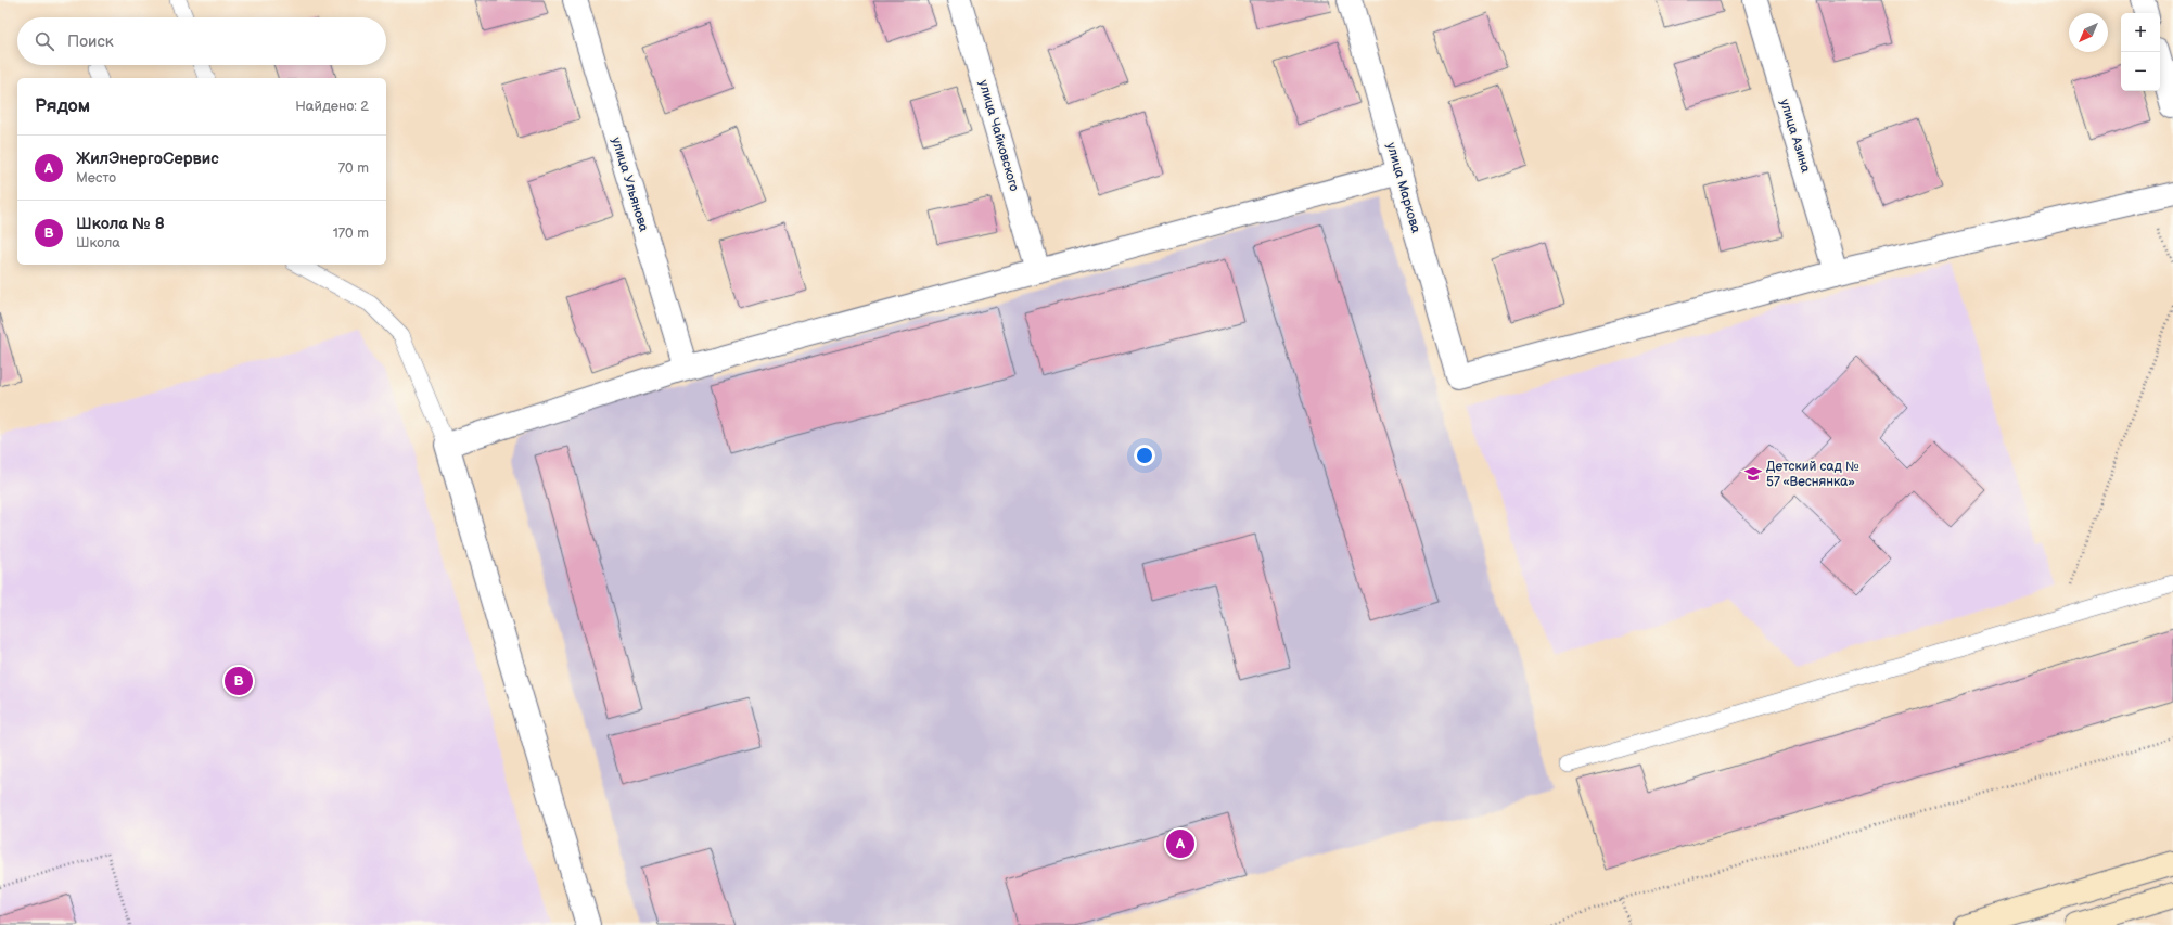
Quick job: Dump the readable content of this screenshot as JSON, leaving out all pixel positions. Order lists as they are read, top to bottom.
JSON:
{
  "streets": {
    "street": [
      "улица Чайковского",
      "улица Азина",
      "улица Ульянова",
      "улица Маркова"
    ]
  },
  "crossings": [
    ["улица Азина", "улица Маркова"]
  ],
  "places": {
    "school or university": ["Детский сад № 57 «Веснянка»"]
  },
  "north": "bottom left",
  "page": {
    "map_buttons": ["+", "−"],
    "search": "Поиск",
    "heading": ["Рядом", "Найдено: 2"],
    "list": [
      {
        "mark": "A",
        "name": "ЖилЭнергоСервис",
        "note": "Место",
        "value": "70 m"
      },
      {
        "mark": "B",
        "name": "Школа № 8",
        "note": "Школа",
        "value": "170 m"
      }
    ],
    "pins": ["B", "A"]
  }
}
